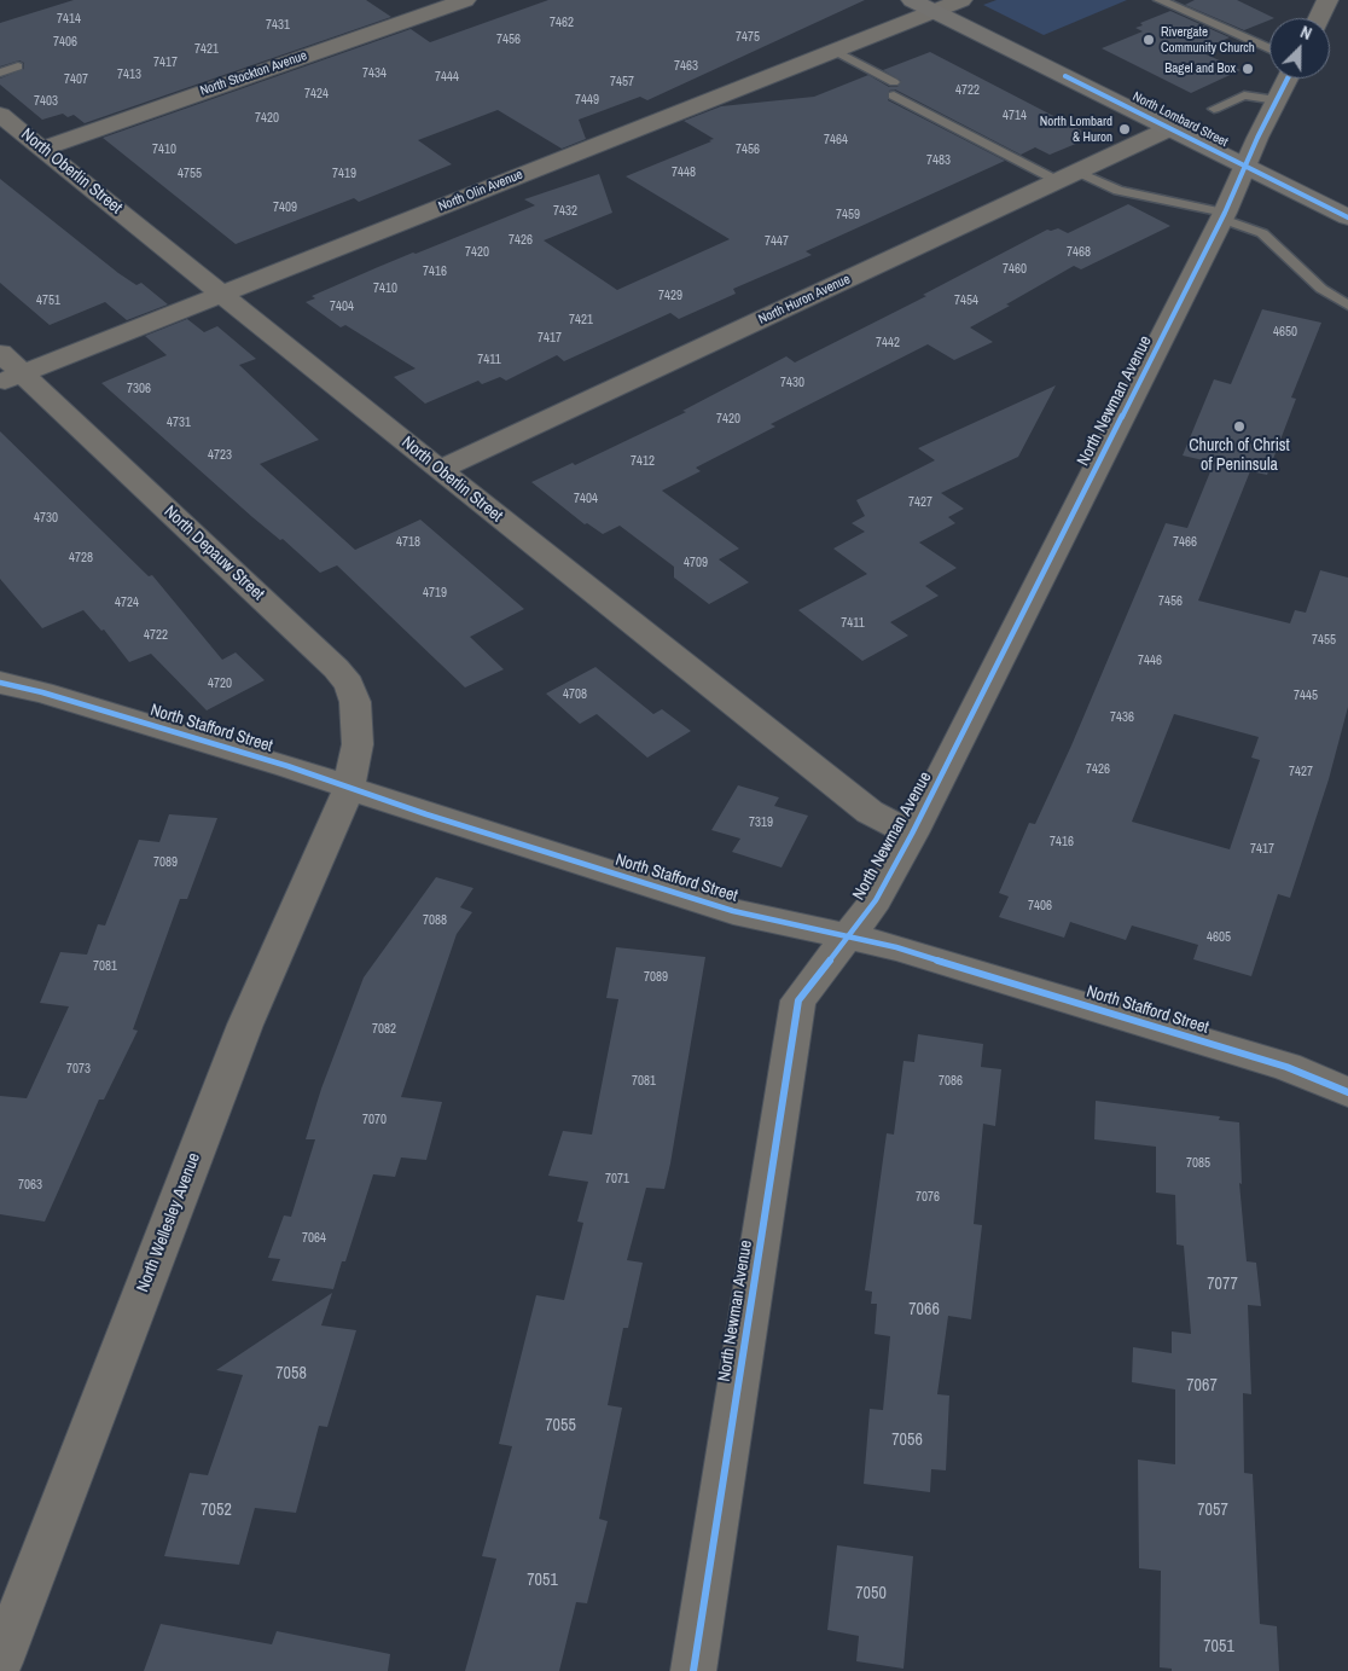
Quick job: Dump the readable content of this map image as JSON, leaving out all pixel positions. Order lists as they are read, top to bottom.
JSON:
{
  "streets": {
    "main road": ["North Lombard Street"],
    "street": [
      "North Stockton Avenue",
      "North Oberlin Street",
      "North Olin Avenue",
      "North Huron Avenue",
      "North Newman Avenue",
      "North Depauw Street",
      "North Stafford Street",
      "North Wellesley Avenue"
    ]
  },
  "crossings": [
    ["North Stockton Avenue", "North Oberlin Street"],
    ["North Lombard Street", "North Olin Avenue"],
    ["North Lombard Street", "North Huron Avenue"],
    ["North Lombard Street", "North Newman Avenue"],
    ["North Oberlin Street", "North Olin Avenue"],
    ["North Oberlin Street", "North Huron Avenue"],
    ["North Oberlin Street", "North Newman Avenue"],
    ["North Olin Avenue", "North Depauw Street"],
    ["North Newman Avenue", "North Stafford Street"],
    ["North Depauw Street", "North Stafford Street"],
    ["North Depauw Street", "North Wellesley Avenue"],
    ["North Stafford Street", "North Wellesley Avenue"]
  ],
  "places": [
    "Rivergate Community Church",
    "Bagel and Box",
    "North Lombard & Huron",
    "Church of Christ of Peninsula"
  ],
  "house_numbers": [
    "7414",
    "7462",
    "7431",
    "7475",
    "7456",
    "7406",
    "7421",
    "7417",
    "7463",
    "7434",
    "7413",
    "7444",
    "7407",
    "7457",
    "4722",
    "7424",
    "7449",
    "7403",
    "4714",
    "7420",
    "7464",
    "7410",
    "7456",
    "7483",
    "7448",
    "4755",
    "7419",
    "7409",
    "7432",
    "7459",
    "7426",
    "7447",
    "7420",
    "7468",
    "7460",
    "7416",
    "7410",
    "7429",
    "4751",
    "7454",
    "7404",
    "7421",
    "4650",
    "7417",
    "7442",
    "7411",
    "7430",
    "7306",
    "7420",
    "4731",
    "4723",
    "7412",
    "7404",
    "7427",
    "4730",
    "4718",
    "7466",
    "4728",
    "4709",
    "4719",
    "7456",
    "4724",
    "7411",
    "4722",
    "7455",
    "7446",
    "4720",
    "4708",
    "7445",
    "7436",
    "7426",
    "7427",
    "7319",
    "7416",
    "7417",
    "7089",
    "7406",
    "7088",
    "4605",
    "7081",
    "7089",
    "7082",
    "7073",
    "7081",
    "7086",
    "7070",
    "7085",
    "7071",
    "7063",
    "7076",
    "7064",
    "7077",
    "7066",
    "7058",
    "7067",
    "7055",
    "7056",
    "7052",
    "7057",
    "7051",
    "7050",
    "7051"
  ],
  "north": "top right"
}
